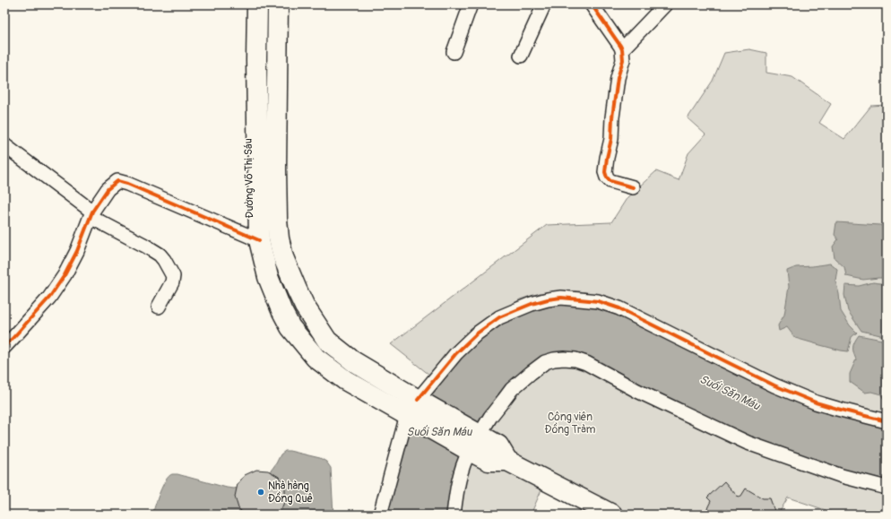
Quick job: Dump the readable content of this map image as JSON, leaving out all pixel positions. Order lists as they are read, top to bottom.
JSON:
{
  "streets": {
    "main road": ["Đường Võ Thị Sáu"]
  },
  "water": ["Suối Săn Máu"],
  "parks": ["Công viên Đồng Tràm"],
  "places": ["Nhà hàng Đồng Quê"]
}
